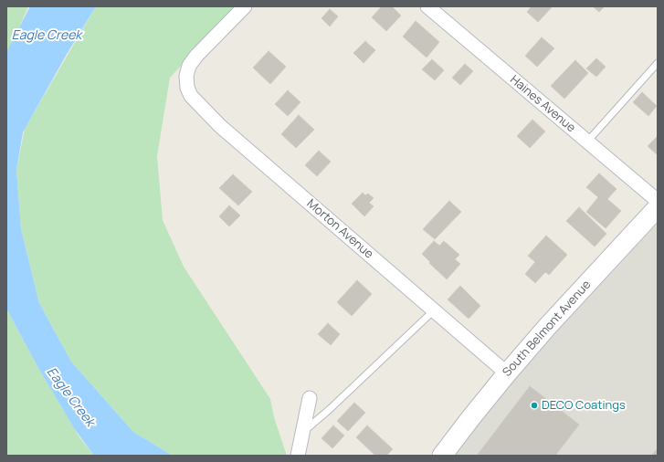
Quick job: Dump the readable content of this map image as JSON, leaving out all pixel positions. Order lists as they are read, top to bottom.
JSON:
{
  "streets": {
    "main road": ["South Belmont Avenue"],
    "street": ["Haines Avenue", "Morton Avenue"]
  },
  "crossings": [
    ["Morton Avenue", "South Belmont Avenue"]
  ],
  "water": ["Eagle Creek"],
  "places": ["DECO Coatings"]
}
